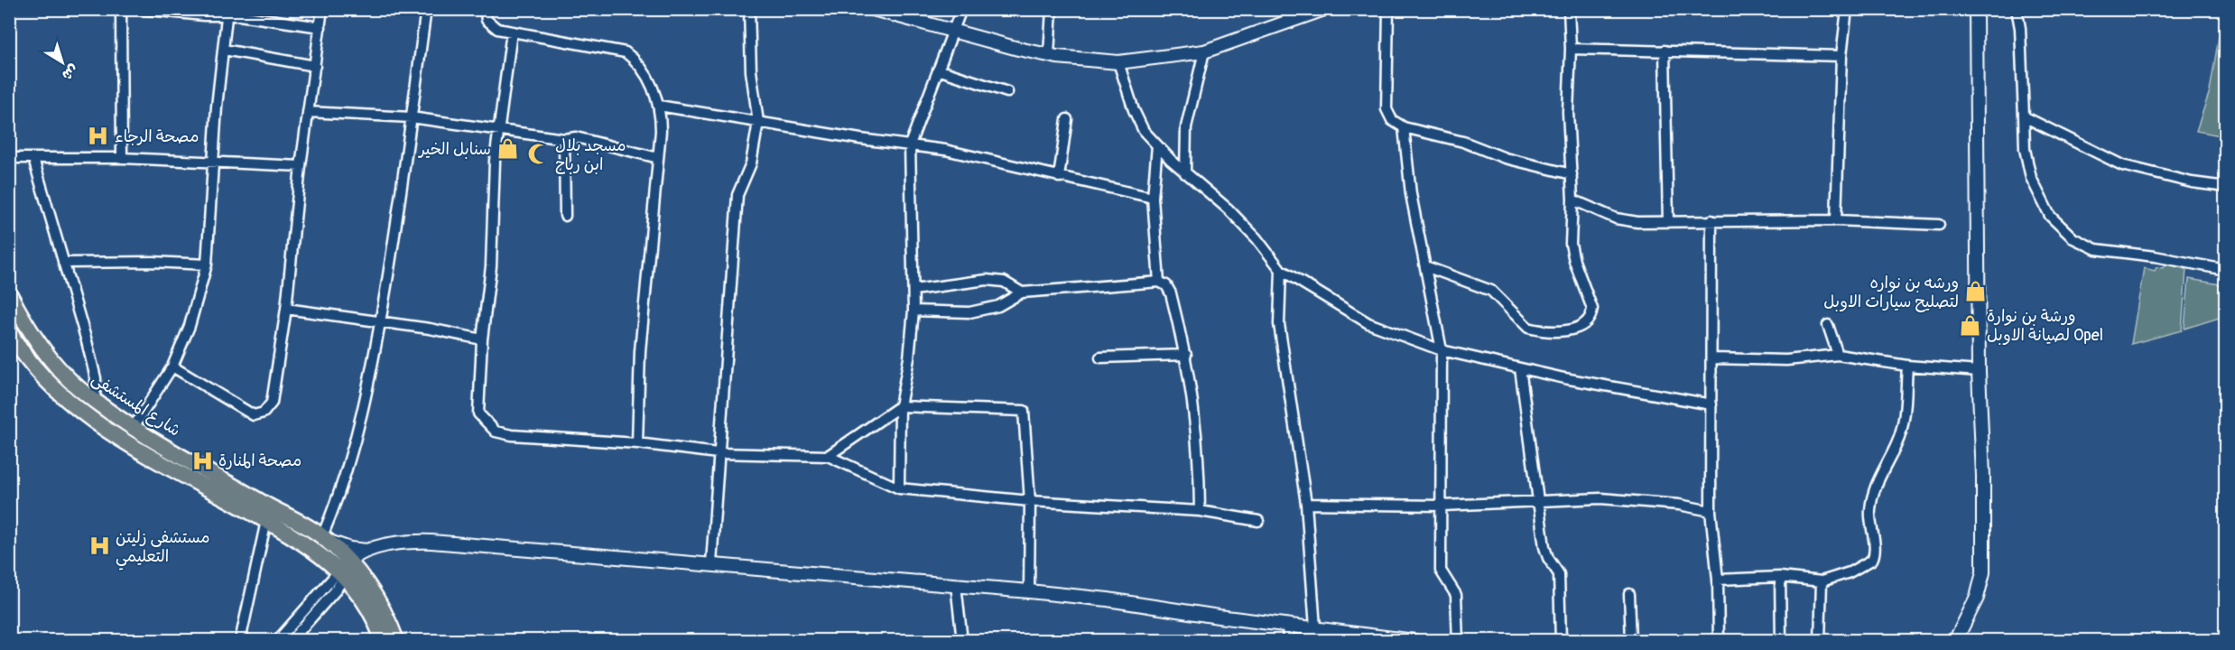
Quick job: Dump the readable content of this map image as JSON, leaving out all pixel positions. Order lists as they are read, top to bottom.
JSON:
{
  "streets": {
    "main road": ["شارع المستشفى"]
  },
  "places": {
    "hospital": ["مصحة الرجاء", "مصحة المنارة", "مستشفى زليتن التعليمي"],
    "shop": ["سنابل الخير", "ورشه بن نواره لتصليح سيارات الاوبل", "ورشة بن نوارة لصيانة الاوبل Opel"],
    "mosque": ["مسجد بلال ابن رباح"]
  },
  "north": "bottom right"
}
